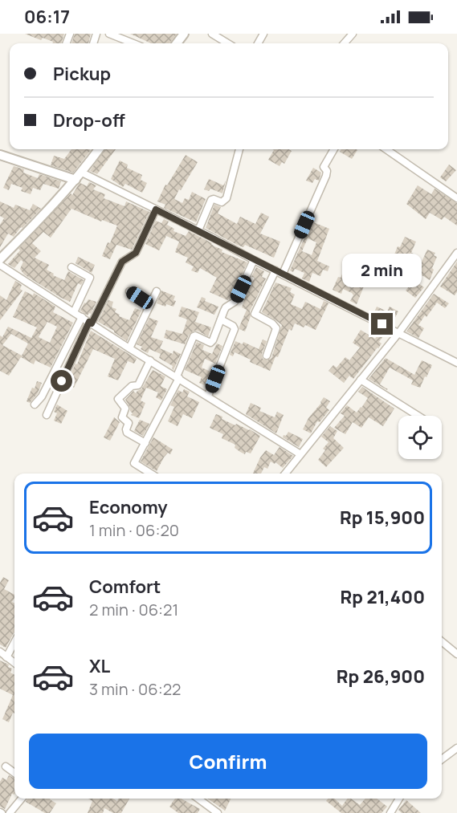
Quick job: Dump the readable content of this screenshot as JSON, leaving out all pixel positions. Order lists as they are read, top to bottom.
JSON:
{
  "page": {
    "status": "06:17",
    "banner": ["Pickup", "Drop-off"],
    "bubble": "2 min",
    "list": [
      {
        "name": "Economy",
        "note": "1 min · 06:20",
        "value": "Rp 15,900"
      },
      {
        "name": "Comfort",
        "note": "2 min · 06:21",
        "value": "Rp 21,400"
      },
      {
        "name": "XL",
        "note": "3 min · 06:22",
        "value": "Rp 26,900"
      }
    ],
    "buttons": "Confirm"
  }
}
